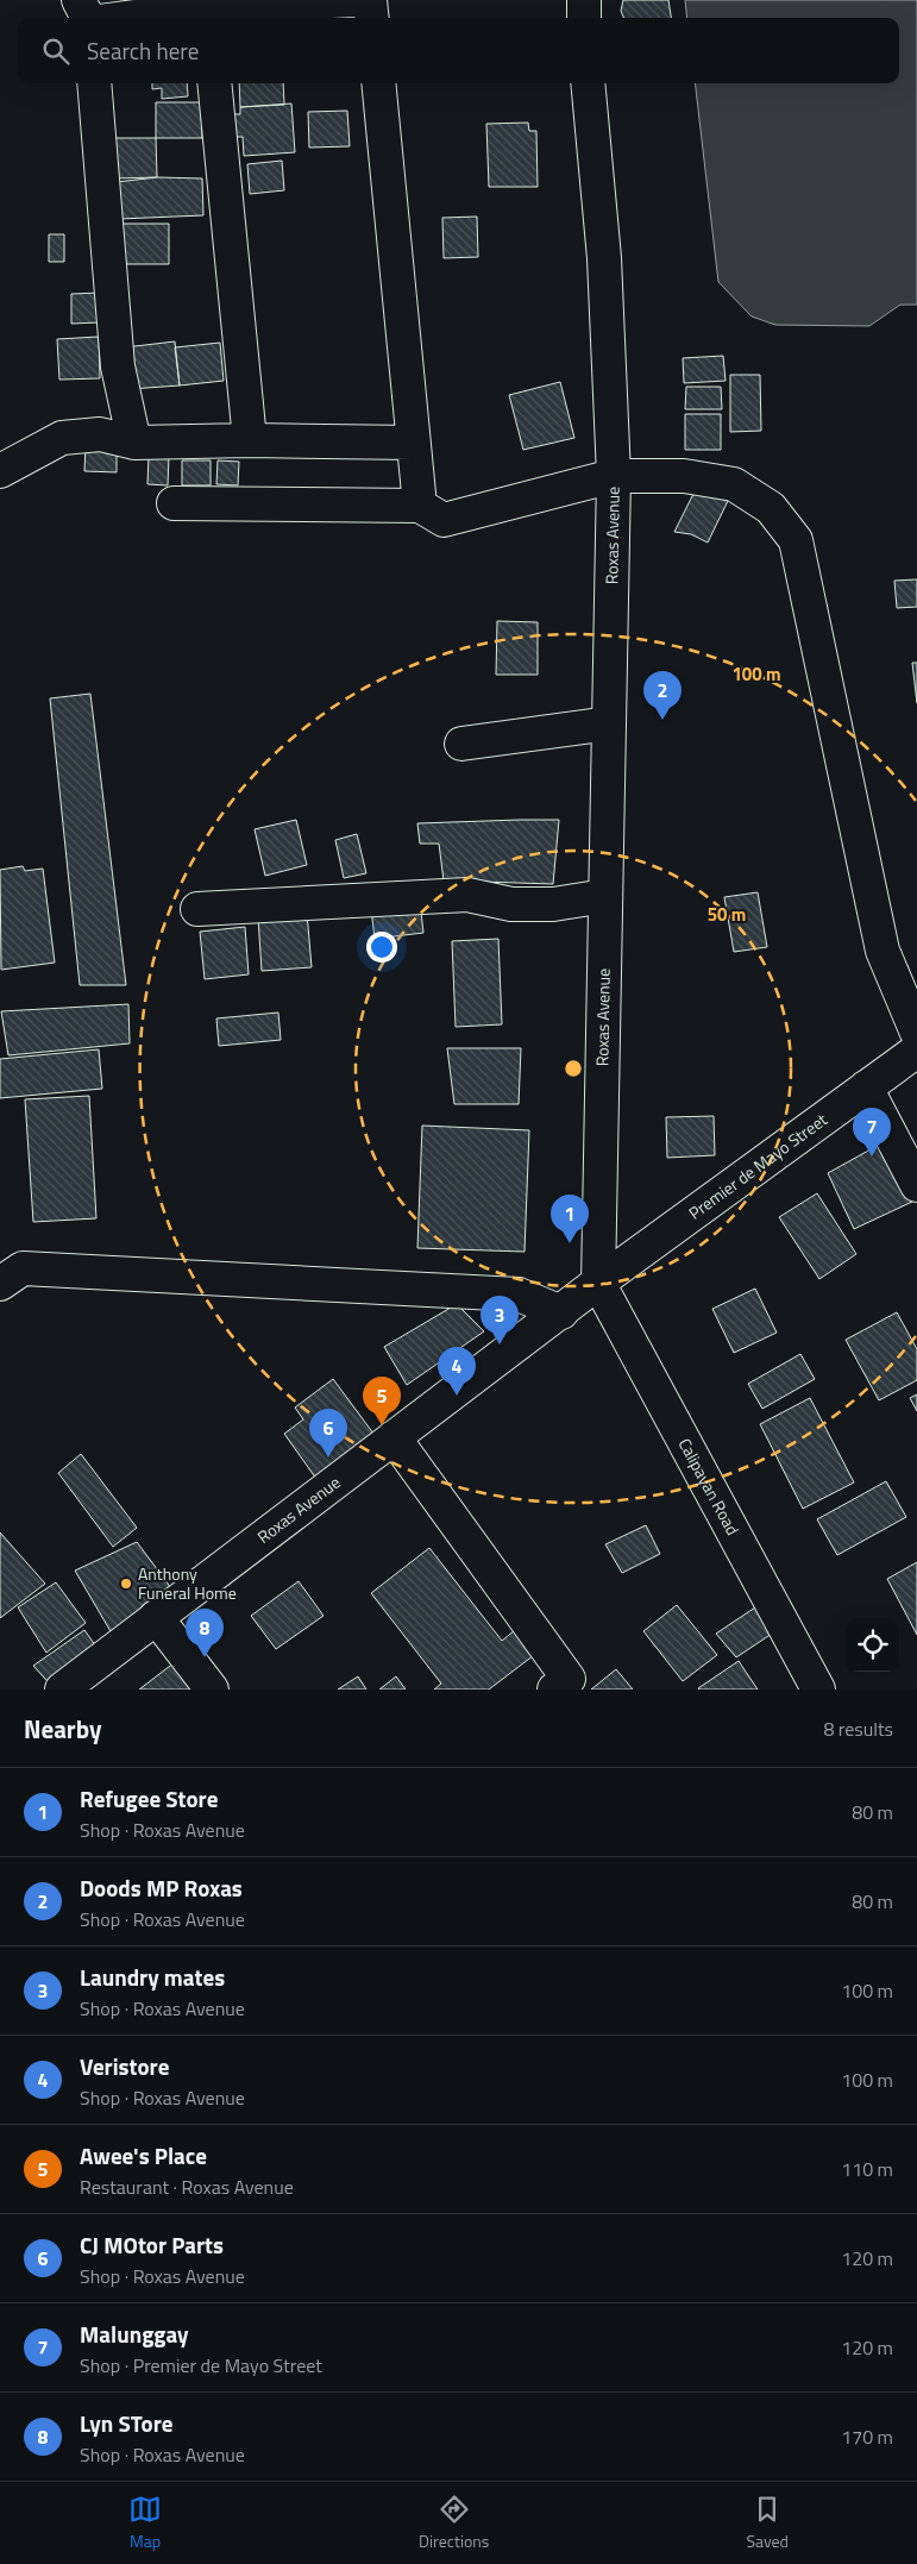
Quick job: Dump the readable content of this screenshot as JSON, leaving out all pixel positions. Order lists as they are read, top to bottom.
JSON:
{
  "streets": {
    "street": ["Roxas Avenue", "Premier de Mayo Street", "Calipayan Road"]
  },
  "crossings": [
    ["Roxas Avenue", "Premier de Mayo Street"],
    ["Roxas Avenue", "Calipayan Road"],
    ["Premier de Mayo Street", "Calipayan Road"]
  ],
  "places": ["Anthony Funeral Home"],
  "page": {
    "search": "Search here",
    "pins": [
      "2",
      "7",
      "1",
      "3",
      "4",
      "5",
      "6",
      "8"
    ],
    "heading": ["Nearby", "8 results"],
    "list": [
      {
        "mark": "1",
        "name": "Refugee Store",
        "note": "Shop · Roxas Avenue",
        "value": "80 m"
      },
      {
        "mark": "2",
        "name": "Doods MP Roxas",
        "note": "Shop · Roxas Avenue",
        "value": "80 m"
      },
      {
        "mark": "3",
        "name": "Laundry mates",
        "note": "Shop · Roxas Avenue",
        "value": "100 m"
      },
      {
        "mark": "4",
        "name": "Veristore",
        "note": "Shop · Roxas Avenue",
        "value": "100 m"
      },
      {
        "mark": "5",
        "name": "Awee's Place",
        "note": "Restaurant · Roxas Avenue",
        "value": "110 m"
      },
      {
        "mark": "6",
        "name": "CJ MOtor Parts",
        "note": "Shop · Roxas Avenue",
        "value": "120 m"
      },
      {
        "mark": "7",
        "name": "Malunggay",
        "note": "Shop · Premier de Mayo Street",
        "value": "120 m"
      },
      {
        "mark": "8",
        "name": "Lyn STore",
        "note": "Shop · Roxas Avenue",
        "value": "170 m"
      }
    ],
    "nav": ["Map", "Directions", "Saved"]
  },
  "rings": ["100 m", "50 m"]
}
